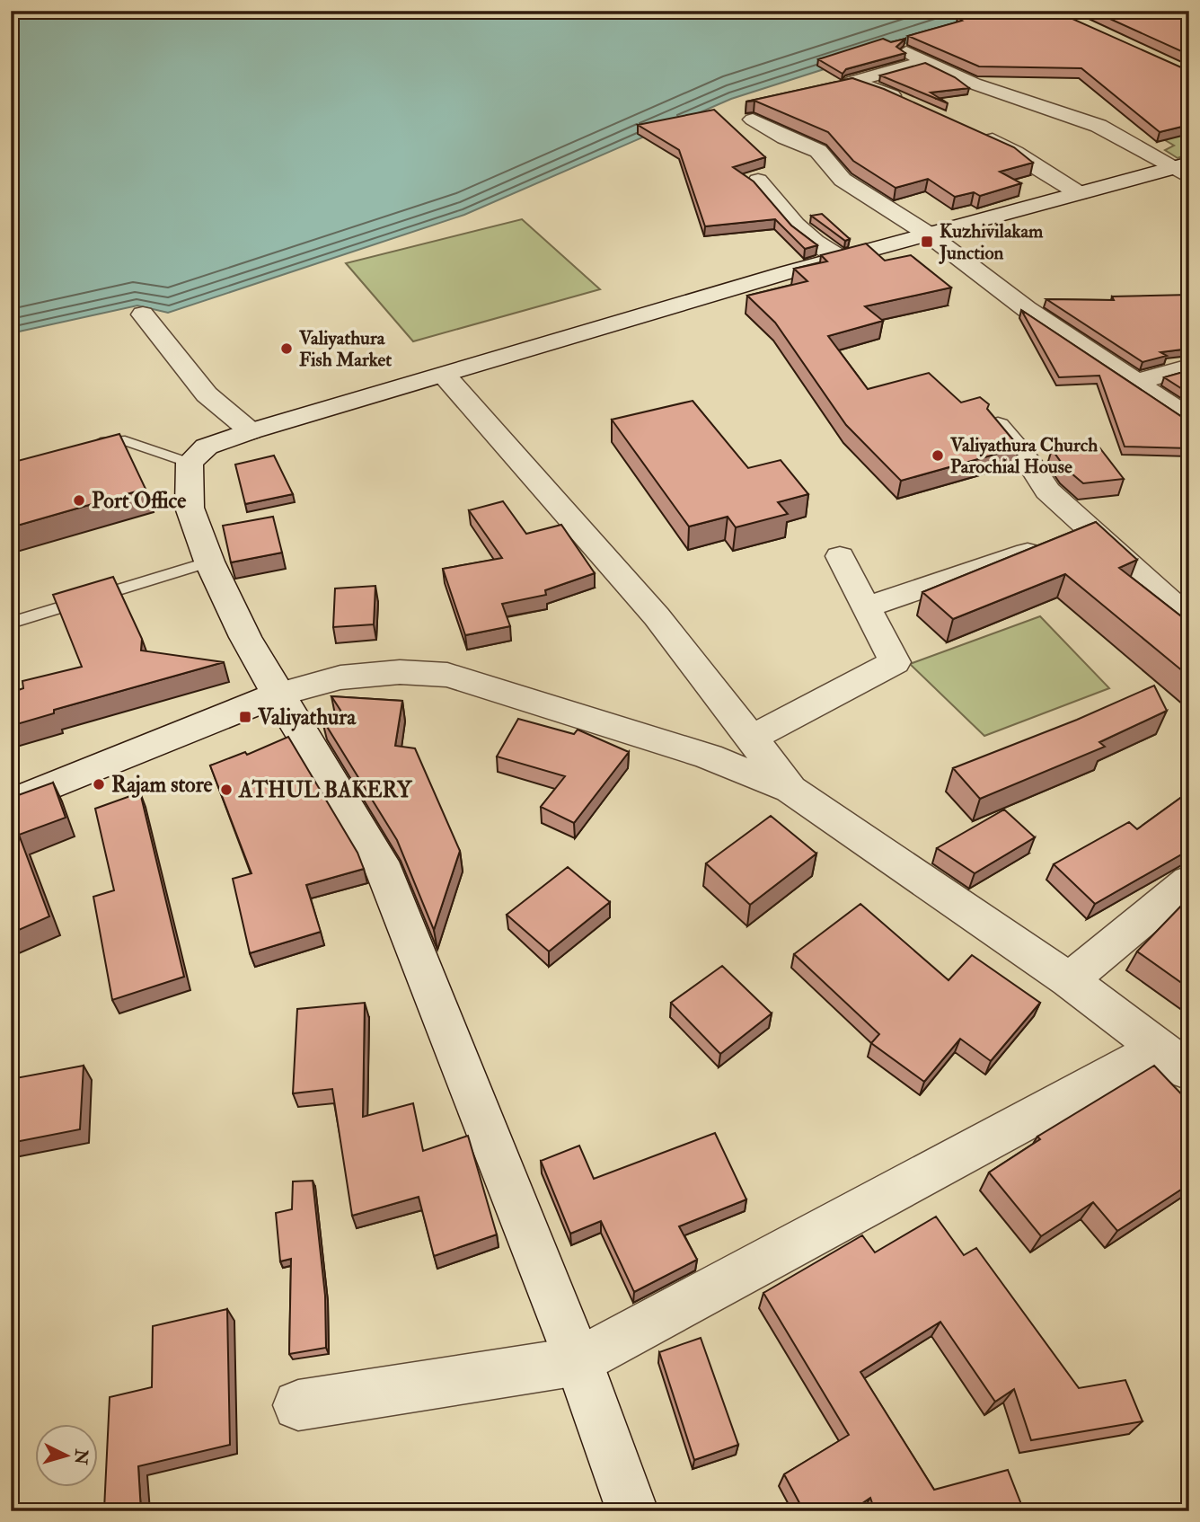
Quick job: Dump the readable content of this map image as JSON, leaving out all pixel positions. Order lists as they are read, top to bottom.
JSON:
{
  "places": {
    "transit": ["Kuzhivilakam Junction", "Valiyathura"],
    "other": [
      "Valiyathura Fish Market",
      "Valiyathura Church Parochial House",
      "Port Office",
      "Rajam store",
      "ATHUL BAKERY"
    ]
  },
  "north": "right"
}
